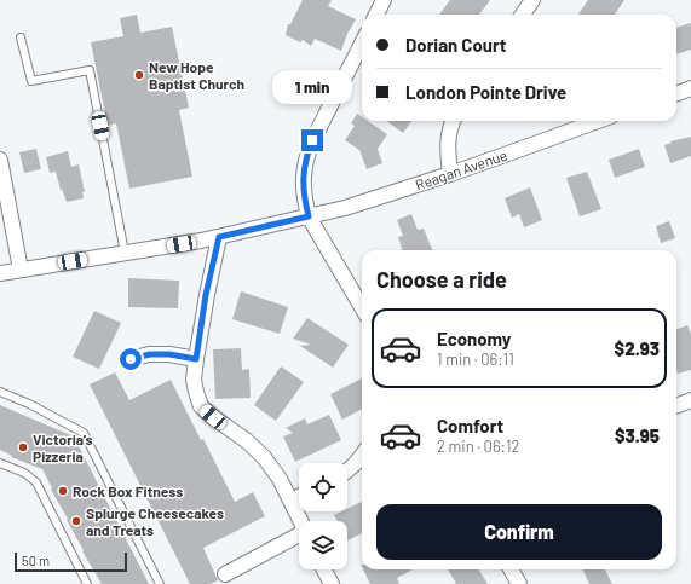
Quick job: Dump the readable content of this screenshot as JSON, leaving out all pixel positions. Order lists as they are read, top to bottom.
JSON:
{
  "streets": {
    "street": ["Reagan Avenue"]
  },
  "places": [
    "New Hope Baptist Church",
    "Victoria’s Pizzeria",
    "Rock Box Fitness",
    "Splurge Cheesecakes and Treats"
  ],
  "scale_bar": "50 m",
  "page": {
    "banner": ["Dorian Court", "London Pointe Drive"],
    "bubble": "1 min",
    "heading": "Choose a ride",
    "list": [
      {
        "name": "Economy",
        "note": "1 min · 06:11",
        "value": "$2.93"
      },
      {
        "name": "Comfort",
        "note": "2 min · 06:12",
        "value": "$3.95"
      }
    ],
    "buttons": "Confirm",
    "scale": "50 m"
  }
}
